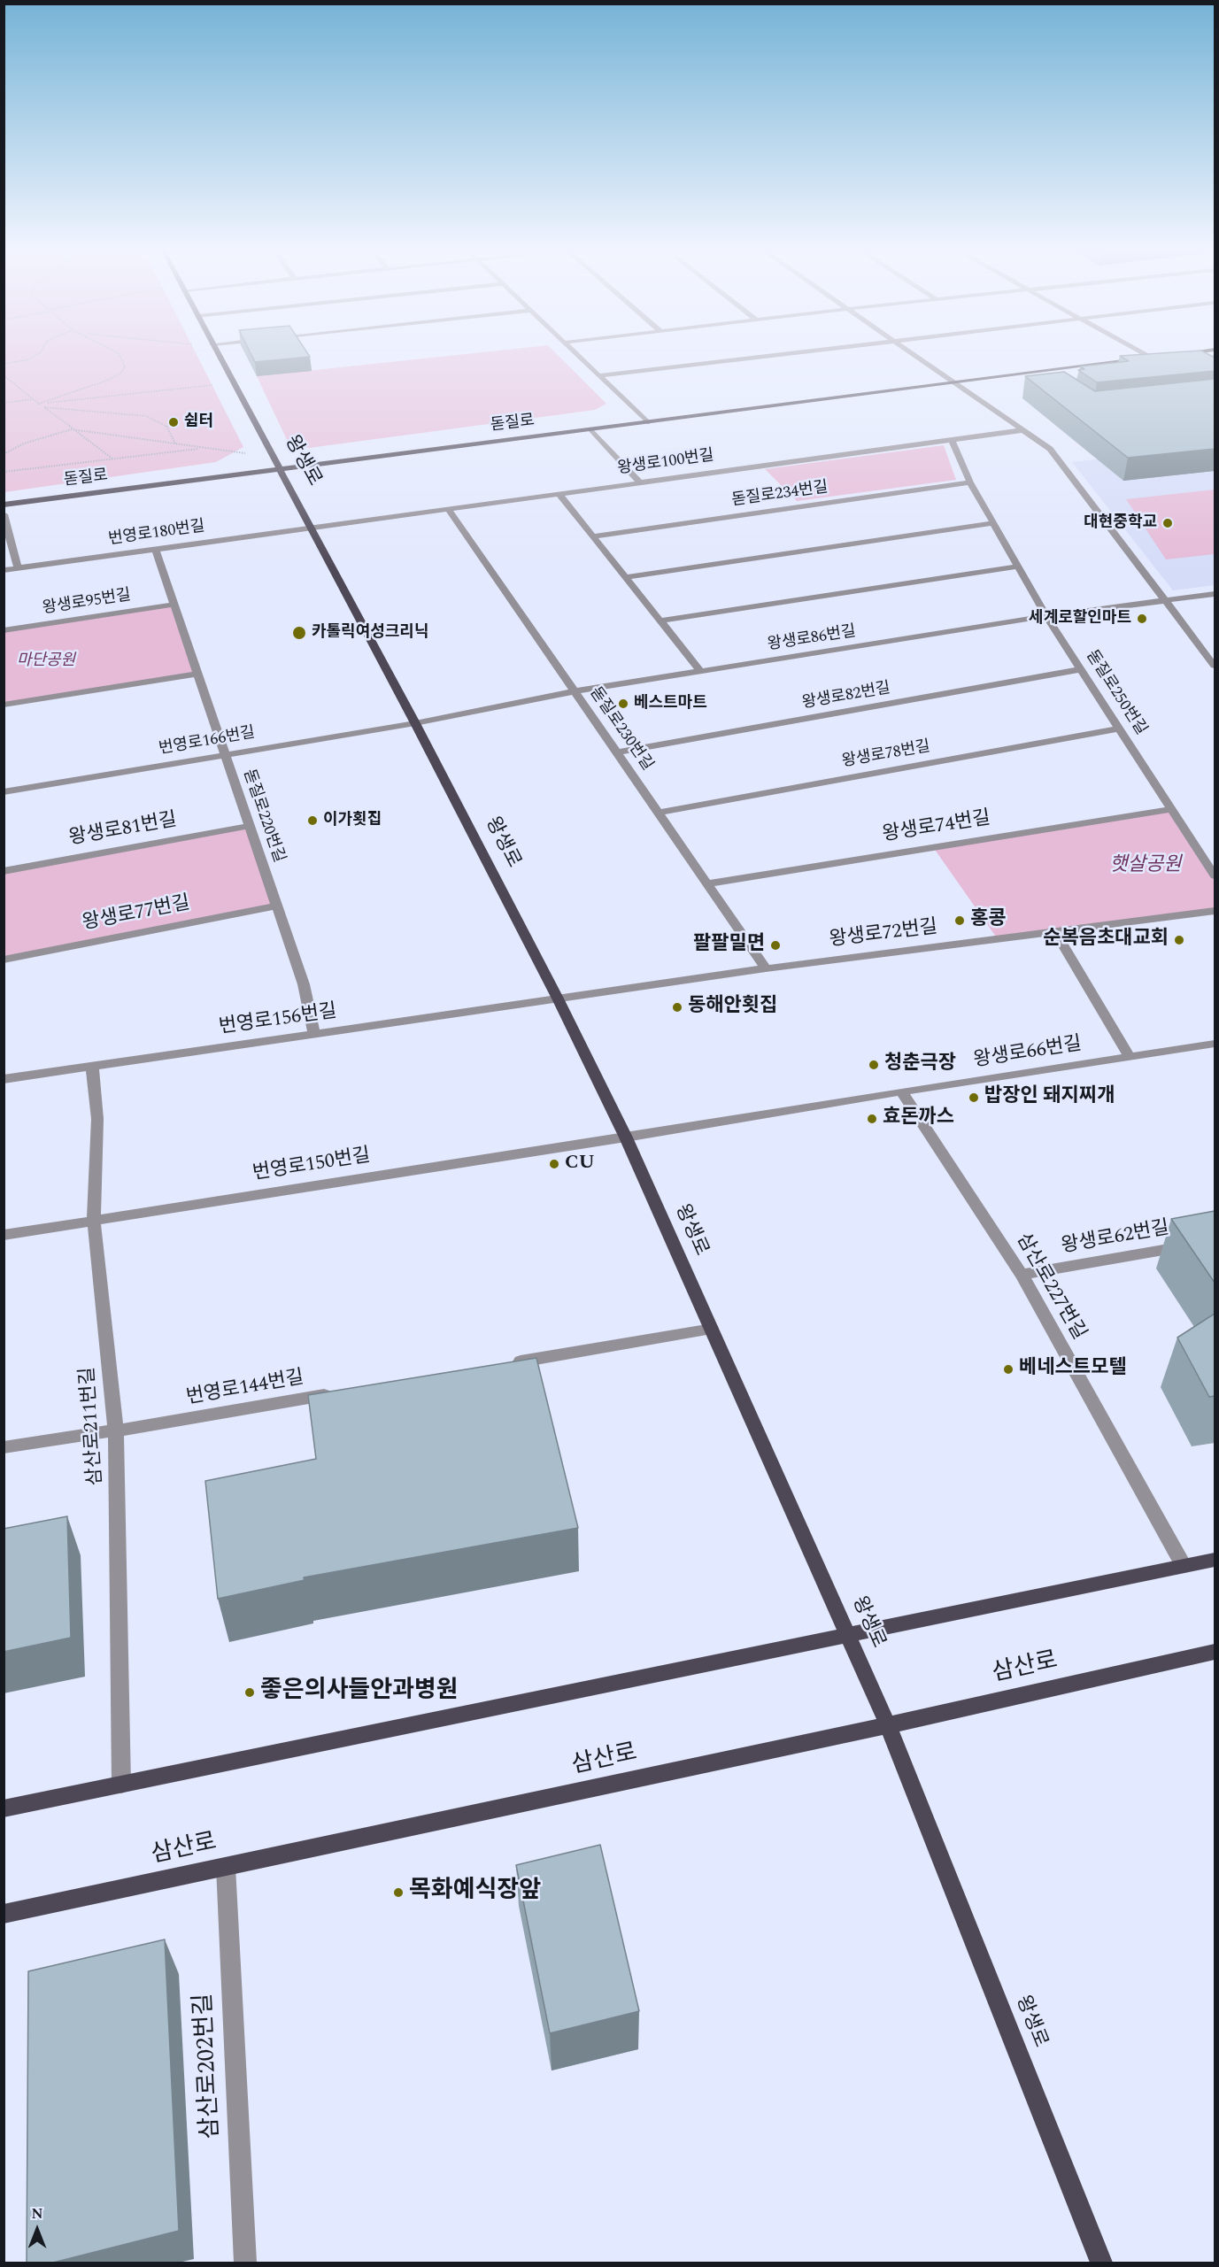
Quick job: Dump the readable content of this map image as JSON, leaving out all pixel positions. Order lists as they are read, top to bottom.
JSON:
{
  "streets": {
    "main road": ["돋질로", "왕생로", "삼산로"],
    "street": [
      "왕생로100번길",
      "돋질로234번길",
      "번영로180번길",
      "왕생로95번길",
      "왕생로86번길",
      "돋질로250번길",
      "왕생로82번길",
      "돋질로230번길",
      "번영로166번길",
      "왕생로78번길",
      "돋질로220번길",
      "왕생로74번길",
      "왕생로81번길",
      "왕생로77번길",
      "왕생로72번길",
      "번영로156번길",
      "왕생로66번길",
      "번영로150번길",
      "왕생로62번길",
      "삼산로227번길",
      "번영로144번길",
      "삼산로211번길",
      "삼산로202번길"
    ]
  },
  "crossings": [
    ["돋질로", "왕생로"],
    ["왕생로", "왕생로100번길"],
    ["왕생로", "번영로180번길"],
    ["왕생로", "왕생로86번길"],
    ["왕생로", "번영로166번길"],
    ["왕생로", "왕생로72번길"],
    ["왕생로", "번영로156번길"],
    ["왕생로", "왕생로66번길"],
    ["왕생로", "번영로150번길"],
    ["왕생로", "삼산로"],
    ["왕생로100번길", "번영로180번길"],
    ["왕생로100번길", "돋질로250번길"],
    ["왕생로100번길", "돋질로230번길"],
    ["돋질로234번길", "돋질로250번길"],
    ["번영로180번길", "돋질로220번길"],
    ["왕생로95번길", "돋질로220번길"],
    ["왕생로86번길", "돋질로250번길"],
    ["왕생로86번길", "돋질로230번길"],
    ["왕생로86번길", "번영로166번길"],
    ["돋질로250번길", "왕생로82번길"],
    ["돋질로250번길", "왕생로78번길"],
    ["돋질로250번길", "왕생로74번길"],
    ["왕생로82번길", "돋질로230번길"],
    ["돋질로230번길", "왕생로78번길"],
    ["돋질로230번길", "왕생로74번길"],
    ["돋질로230번길", "왕생로72번길"],
    ["번영로166번길", "돋질로220번길"],
    ["돋질로220번길", "왕생로81번길"],
    ["돋질로220번길", "왕생로77번길"],
    ["돋질로220번길", "번영로156번길"],
    ["왕생로72번길", "번영로156번길"],
    ["번영로156번길", "삼산로211번길"],
    ["왕생로66번길", "번영로150번길"],
    ["왕생로66번길", "삼산로227번길"],
    ["번영로150번길", "삼산로211번길"],
    ["왕생로62번길", "삼산로227번길"],
    ["번영로144번길", "삼산로211번길"],
    ["삼산로", "삼산로202번길"]
  ],
  "parks": ["마단공원", "햇살공원"],
  "places": [
    "쉼터",
    "대현중학교",
    "세계로할인마트",
    "카톨릭여성크리닉",
    "베스트마트",
    "이가횟집",
    "홍콩",
    "순복음초대교회",
    "팔팔밀면",
    "동해안횟집",
    "청춘극장",
    "밥장인 돼지찌개",
    "효돈까스",
    "CU",
    "베네스트모텔",
    "좋은의사들안과병원",
    "목화예식장앞"
  ],
  "north": "top"
}
